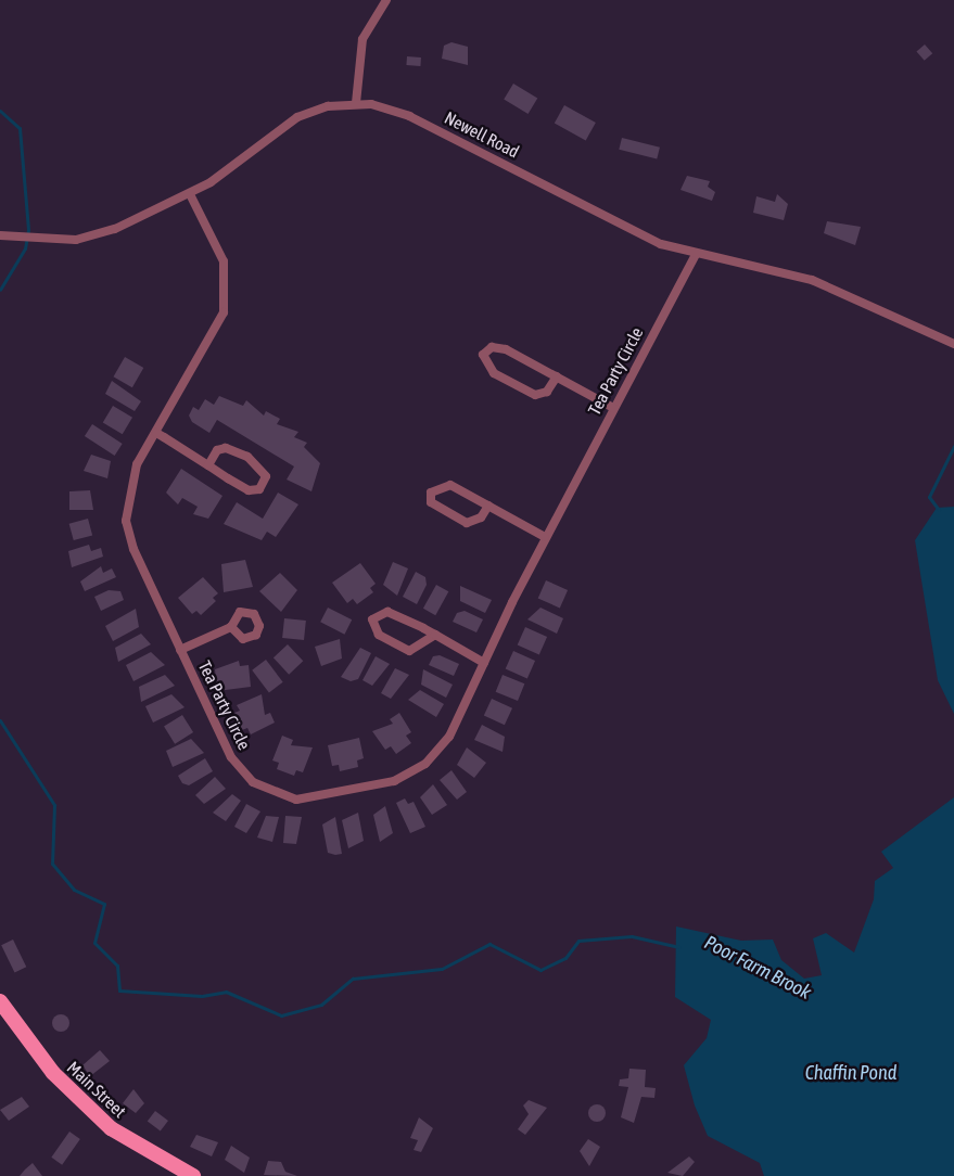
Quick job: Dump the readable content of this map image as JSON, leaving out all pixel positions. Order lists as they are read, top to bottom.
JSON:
{
  "streets": {
    "main road": ["Main Street"],
    "street": ["Newell Road", "Tea Party Circle"]
  },
  "crossings": [
    ["Newell Road", "Tea Party Circle"]
  ],
  "water": ["Poor Farm Brook", "Chaffin Pond"]
}
